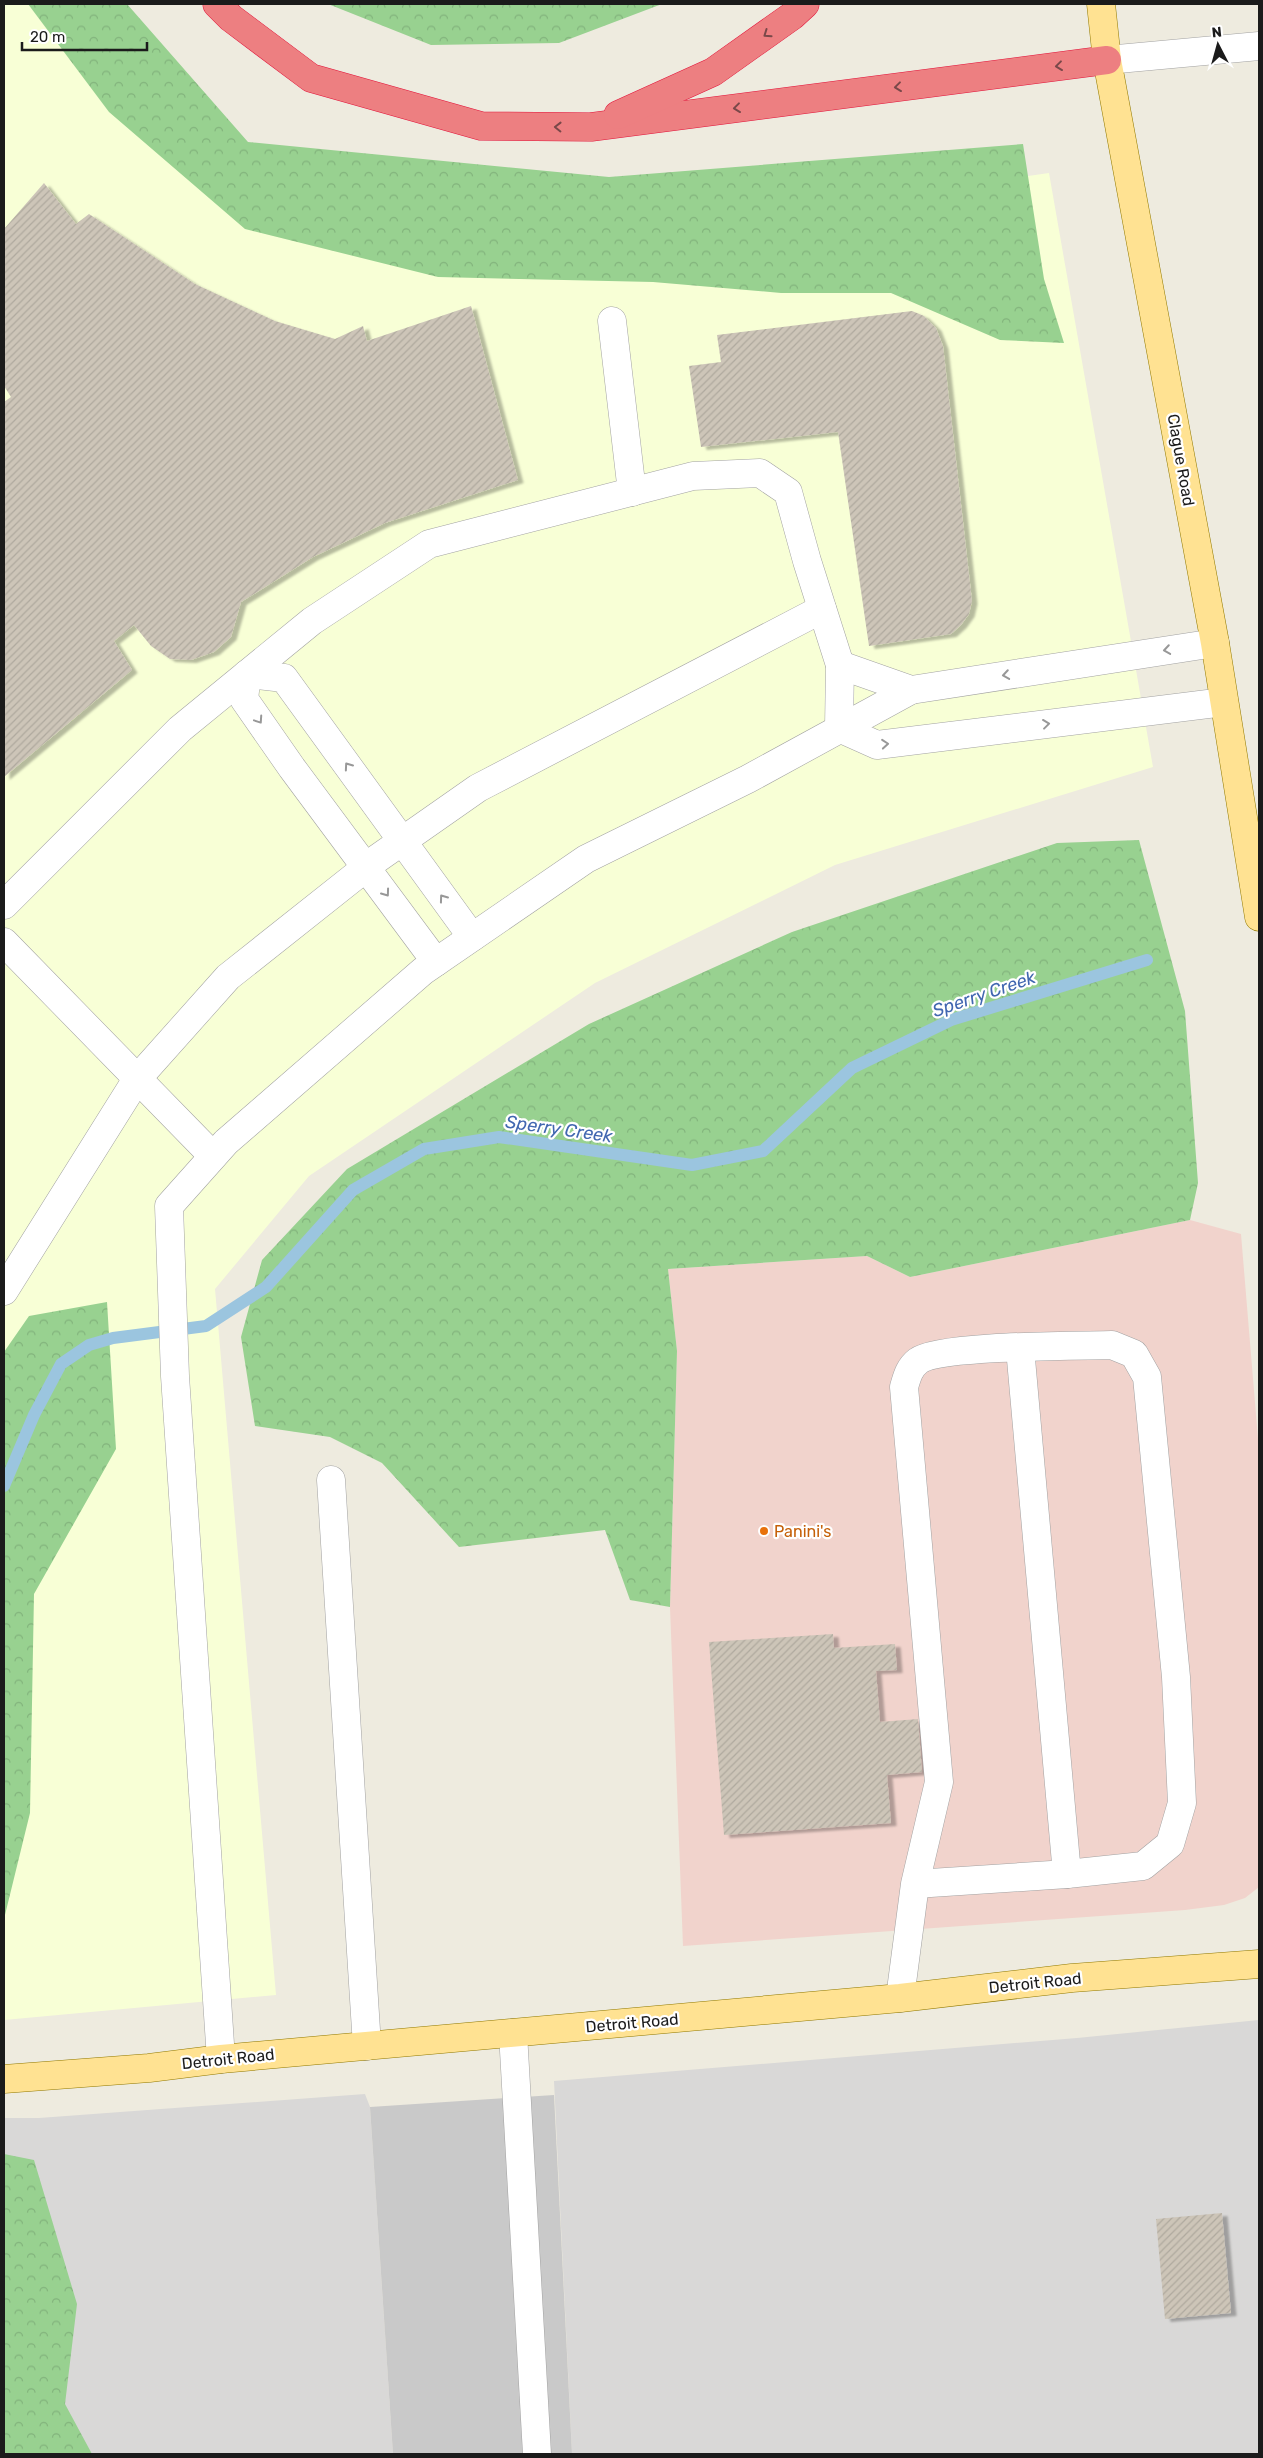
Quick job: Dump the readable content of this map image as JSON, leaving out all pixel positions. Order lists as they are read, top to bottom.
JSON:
{
  "streets": {
    "main road": ["Clague Road", "Detroit Road"]
  },
  "water": ["Sperry Creek"],
  "places": ["Panini's"],
  "scale_bar": "20 m",
  "north": "top"
}
